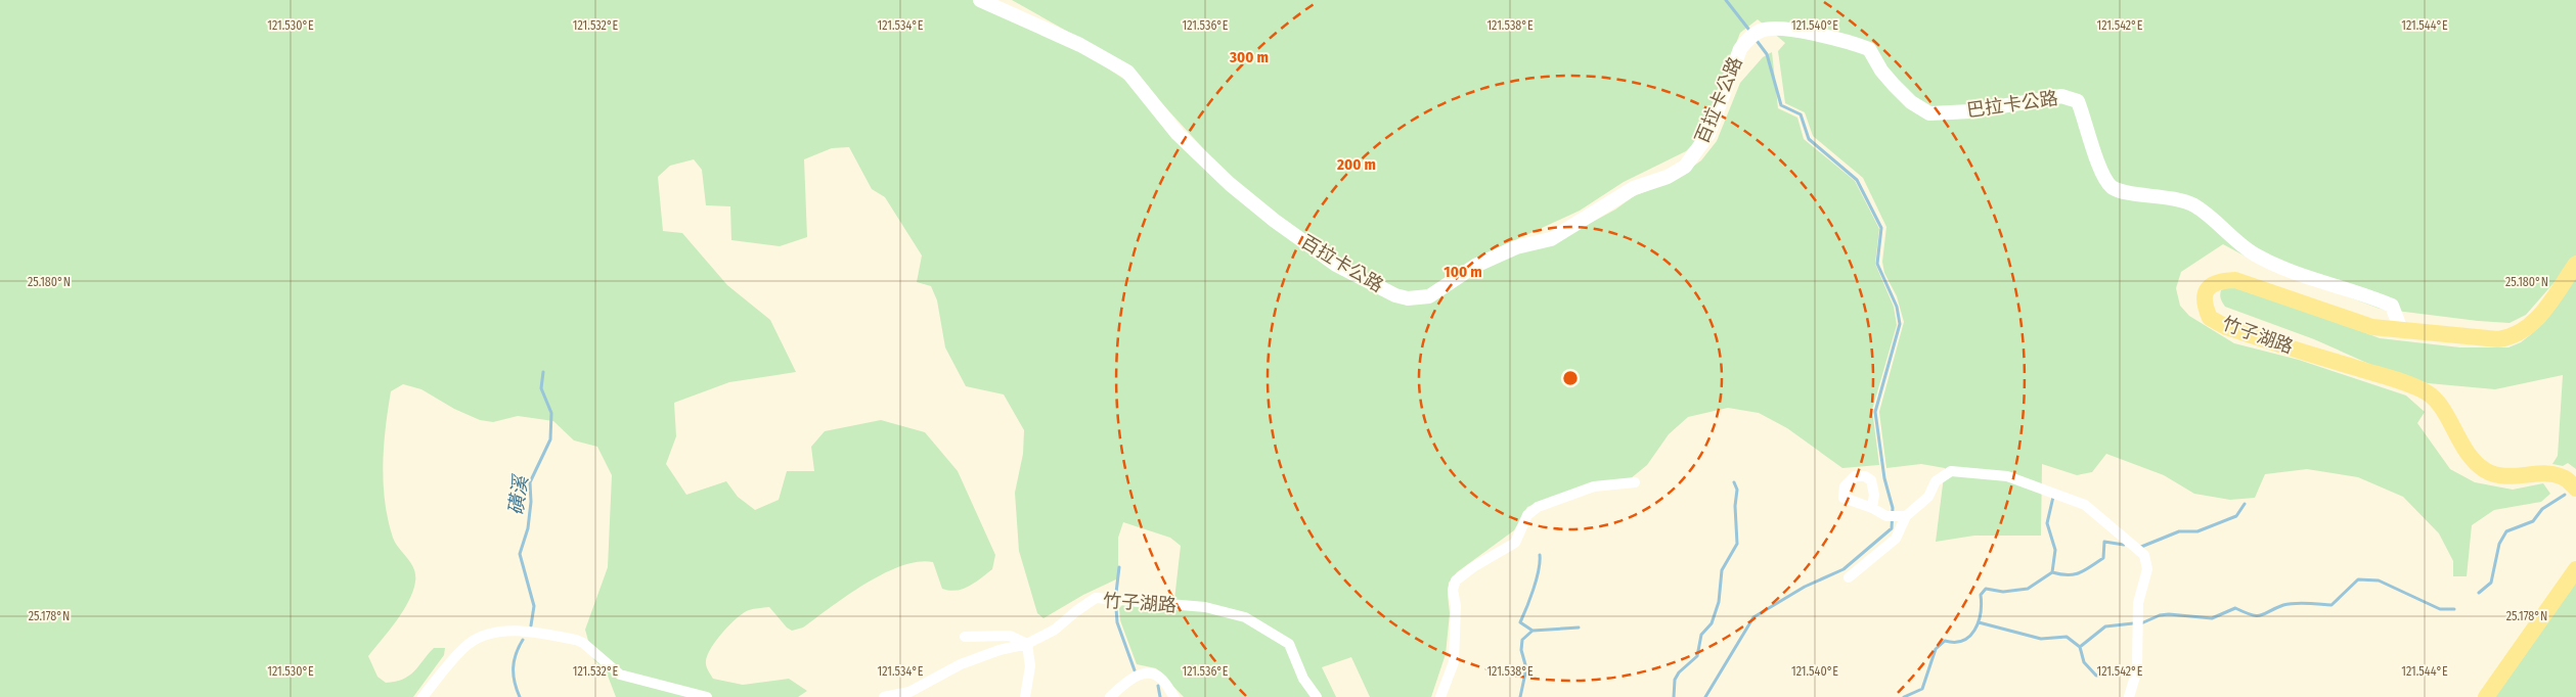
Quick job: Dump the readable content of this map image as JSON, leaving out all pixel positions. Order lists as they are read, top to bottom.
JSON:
{
  "streets": {
    "main road": ["百拉卡公路", "巴拉卡公路", "竹子湖路"]
  },
  "crossings": [
    ["百拉卡公路", "巴拉卡公路"],
    ["巴拉卡公路", "竹子湖路"]
  ],
  "water": ["磺溪"],
  "coordinates": [
    "121.530°E",
    "121.532°E",
    "121.534°E",
    "121.536°E",
    "121.538°E",
    "121.540°E",
    "121.542°E",
    "121.544°E",
    "25.180°N",
    "25.178°N"
  ],
  "rings": ["300 m", "200 m", "100 m"]
}
